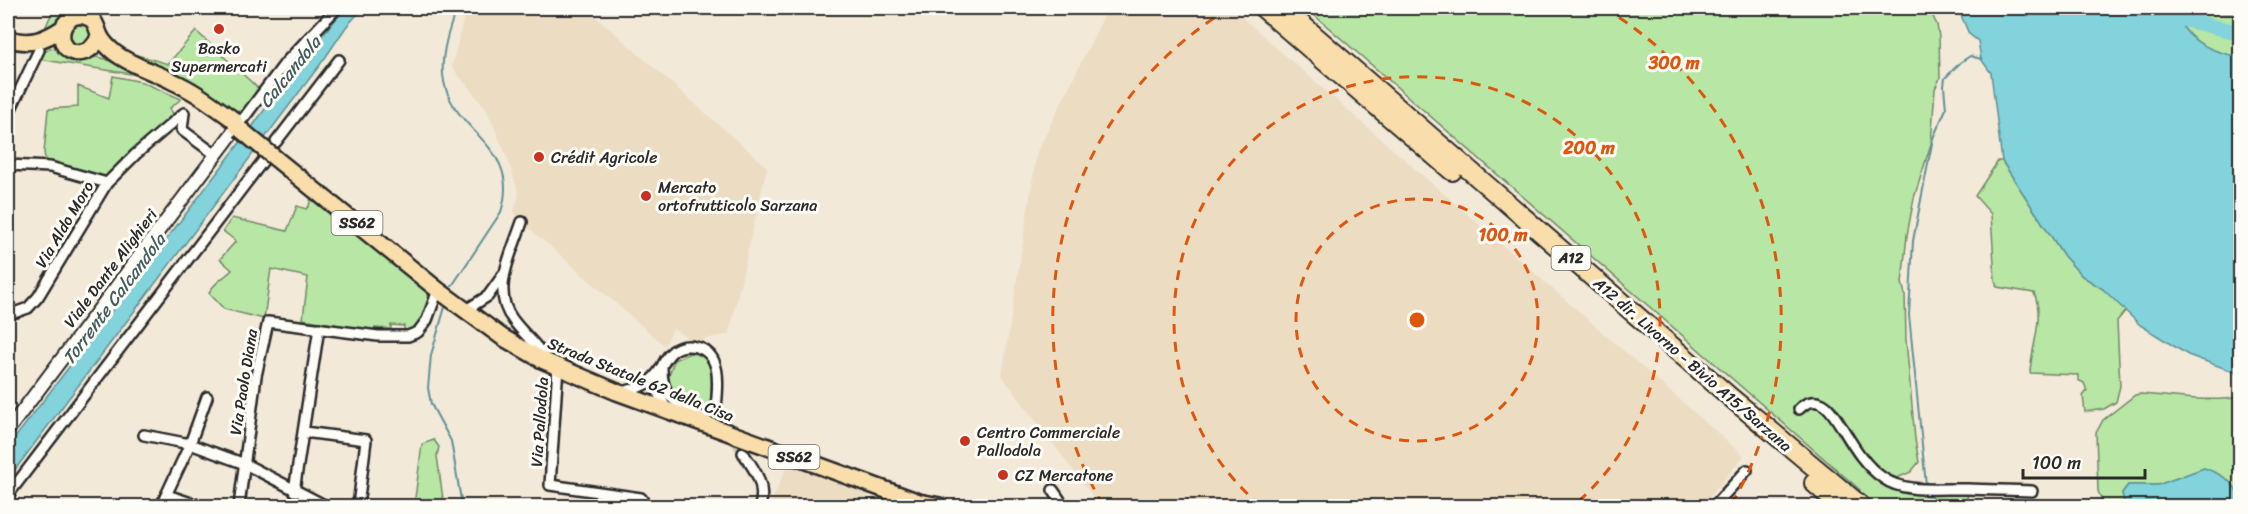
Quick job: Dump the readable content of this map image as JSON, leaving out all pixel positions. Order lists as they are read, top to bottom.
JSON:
{
  "streets": {
    "highway": ["A12", "A12 dir. Livorno - Bivio A15/Sarzana"],
    "main road": ["SS62", "Strada Statale 62 della Cisa"],
    "street": [
      "Via Aldo Moro",
      "Viale Dante Alighieri",
      "Via Paolo Diana",
      "Via Pallodola"
    ]
  },
  "crossings": [
    ["Via Aldo Moro", "Viale Dante Alighieri"],
    ["Viale Dante Alighieri", "Strada Statale 62 della Cisa"],
    ["Strada Statale 62 della Cisa", "Via Paolo Diana"],
    ["Strada Statale 62 della Cisa", "Via Pallodola"]
  ],
  "water": ["Calcandola", "Torrente Calcandola"],
  "places": [
    "Basko Supermercati",
    "Crédit Agricole",
    "Mercato ortofrutticolo Sarzana",
    "Centro Commerciale Pallodola",
    "CZ Mercatone"
  ],
  "scale_bar": "100 m",
  "rings": ["300 m", "200 m", "100 m"]
}
